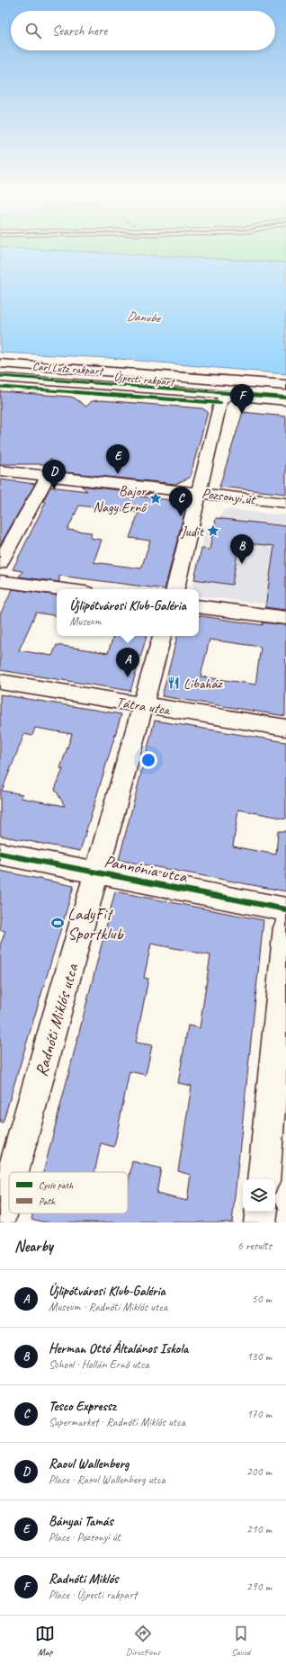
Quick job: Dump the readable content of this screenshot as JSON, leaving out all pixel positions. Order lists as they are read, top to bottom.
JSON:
{
  "streets": {
    "main road": ["Carl Lutz rakpart"],
    "street": [
      "Újpesti rakpart",
      "Pozsonyi út",
      "Tátra utca",
      "Pannónia utca",
      "Radnóti Miklós utca"
    ]
  },
  "crossings": [
    ["Tátra utca", "Radnóti Miklós utca"],
    ["Pannónia utca", "Radnóti Miklós utca"]
  ],
  "water": ["Danube"],
  "places": {
    "place": ["Bajor Nagy Ernő", "Judit"],
    "restaurant": ["Libaház"],
    "sports": ["LadyFit Sportklub"]
  },
  "legend": ["Cycle path", "Path"],
  "page": {
    "search": "Search here",
    "pins": [
      "F",
      "E",
      "D",
      "C",
      "B",
      "A"
    ],
    "popup": ["Újlipótvárosi Klub-Galéria", "Museum"],
    "heading": ["Nearby", "6 results"],
    "list": [
      {
        "mark": "A",
        "name": "Újlipótvárosi Klub-Galéria",
        "note": "Museum · Radnóti Miklós utca",
        "value": "50 m"
      },
      {
        "mark": "B",
        "name": "Herman Ottó Általános Iskola",
        "note": "School · Hollán Ernő utca",
        "value": "130 m"
      },
      {
        "mark": "C",
        "name": "Tesco Expressz",
        "note": "Supermarket · Radnóti Miklós utca",
        "value": "170 m"
      },
      {
        "mark": "D",
        "name": "Raoul Wallenberg",
        "note": "Place · Raoul Wallenberg utca",
        "value": "200 m"
      },
      {
        "mark": "E",
        "name": "Bányai Tamás",
        "note": "Place · Pozsonyi út",
        "value": "210 m"
      },
      {
        "mark": "F",
        "name": "Radnóti Miklós",
        "note": "Place · Újpesti rakpart",
        "value": "290 m"
      }
    ],
    "nav": ["Map", "Directions", "Saved"]
  }
}
